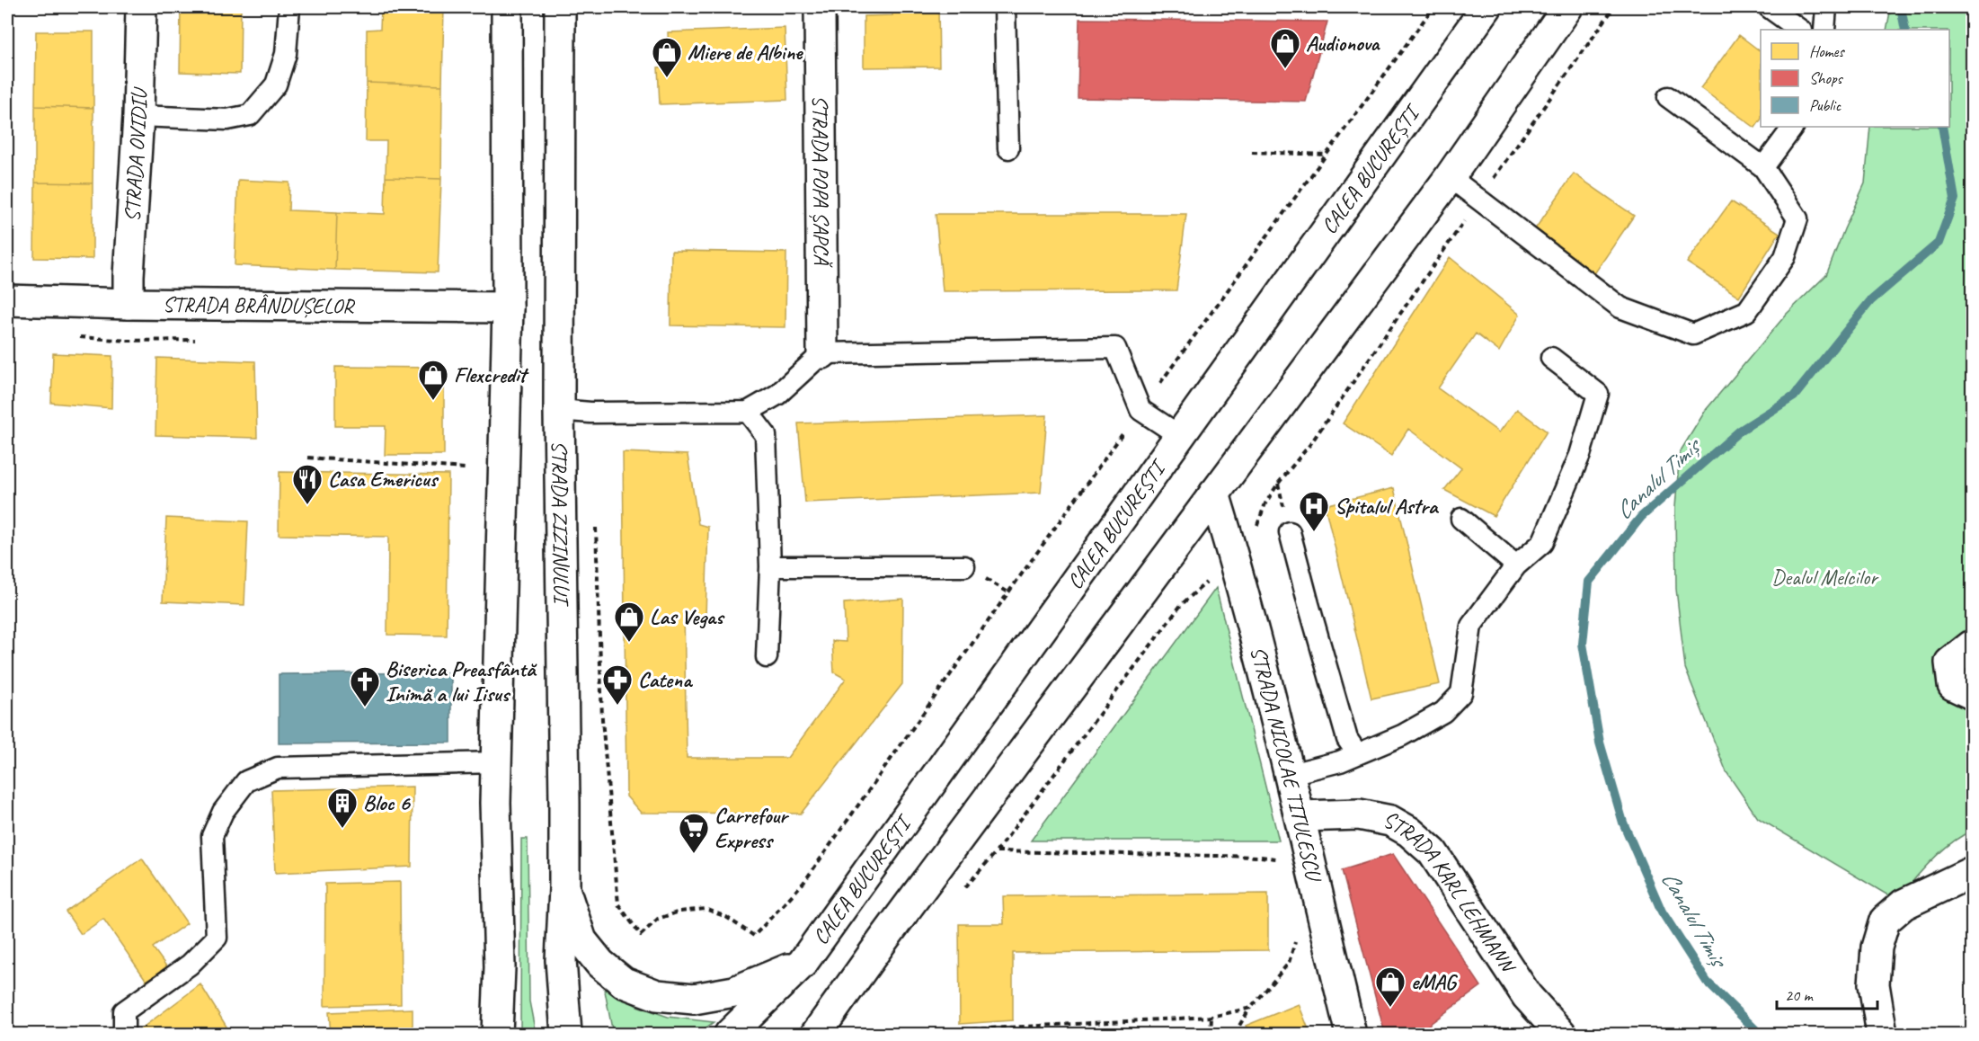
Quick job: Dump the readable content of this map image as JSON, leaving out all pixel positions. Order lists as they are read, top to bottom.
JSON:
{
  "streets": {
    "main road": [
      "STRADA OVIDIU",
      "CALEA BUCUREȘTI",
      "STRADA POPA ȘAPCĂ",
      "STRADA BRÂNDUȘELOR",
      "STRADA ZIZINULUI",
      "STRADA NICOLAE TITULESCU",
      "STRADA KARL LEHMANN"
    ]
  },
  "crossings": [
    ["STRADA OVIDIU", "STRADA BRÂNDUȘELOR"],
    ["STRADA NICOLAE TITULESCU", "STRADA KARL LEHMANN"]
  ],
  "water": ["Canalul Timiș"],
  "parks": ["Dealul Melcilor"],
  "places": {
    "shop": [
      "Audionova",
      "Miere de Albine",
      "Flexcredit",
      "Las Vegas",
      "eMAG"
    ],
    "restaurant": ["Casa Emericus"],
    "hospital": ["Spitalul Astra"],
    "pharmacy": ["Catena"],
    "church": ["Biserica Preasfântă Inimă a lui Iisus"],
    "building": ["Bloc 6"],
    "supermarket": ["Carrefour Express"]
  },
  "legend": ["Homes", "Shops", "Public"],
  "scale_bar": "20 m"
}
